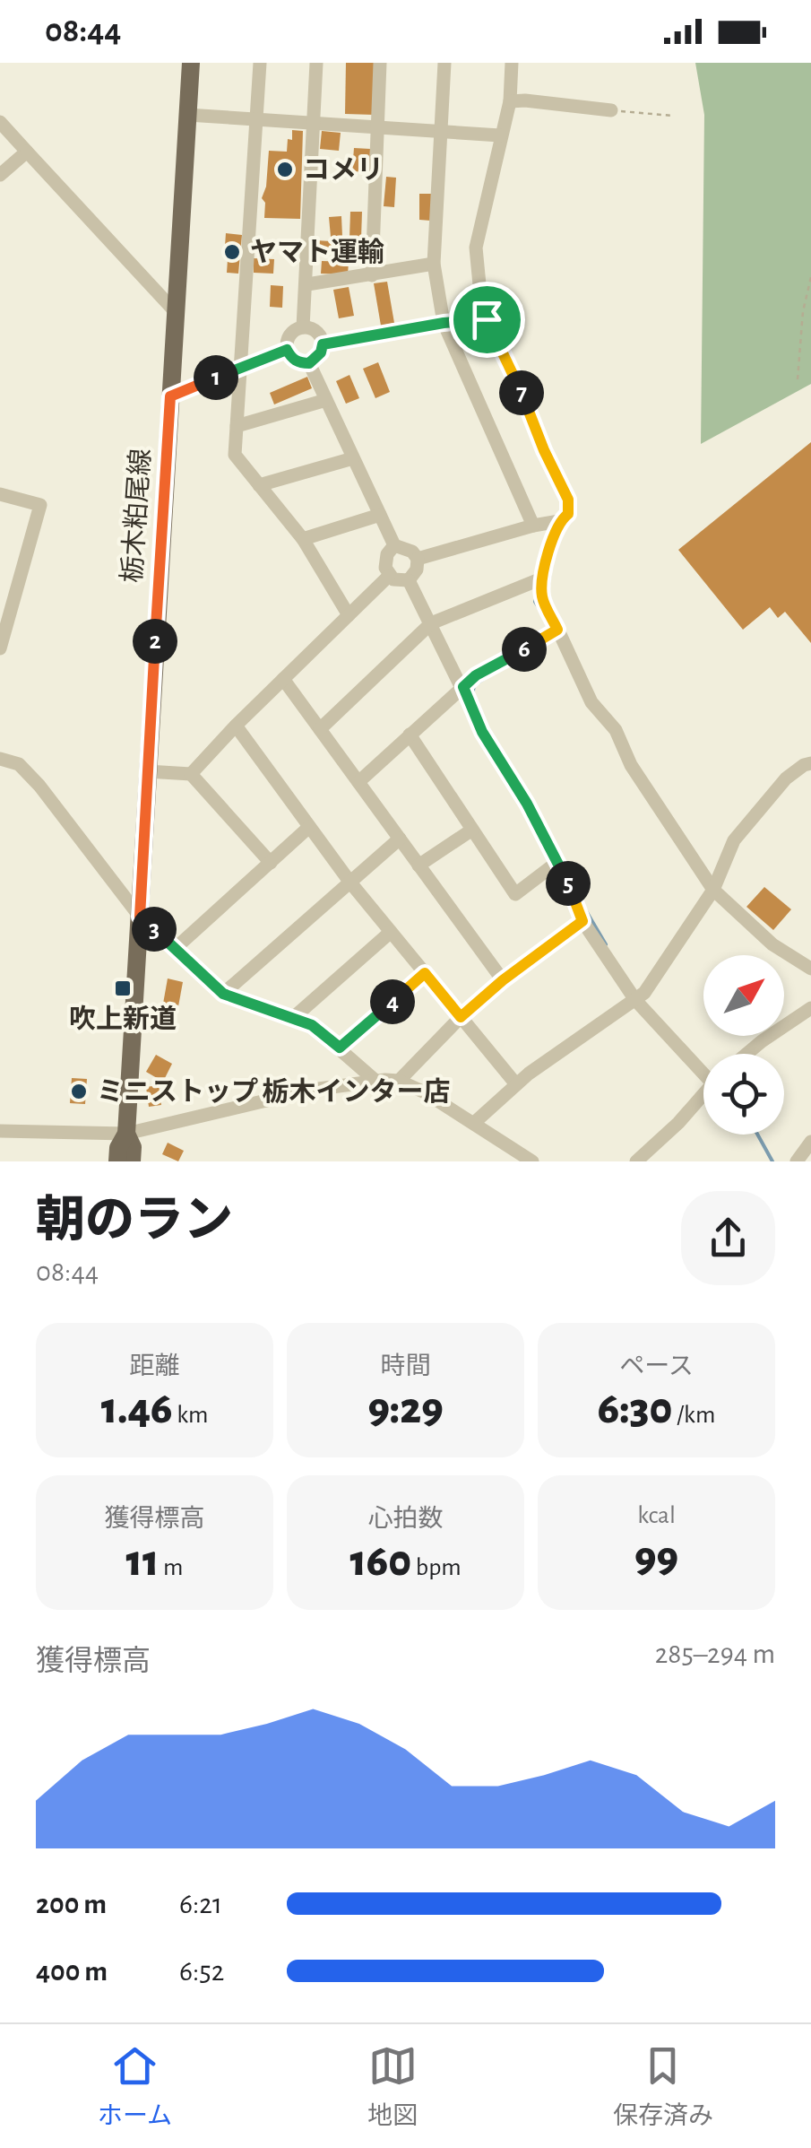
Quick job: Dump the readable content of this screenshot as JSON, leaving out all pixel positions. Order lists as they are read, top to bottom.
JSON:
{
  "streets": {
    "main road": ["栃木粕尾線"]
  },
  "places": {
    "other": ["コメリ", "ヤマト運輸", "ミニストップ 栃木インター店"],
    "transit": ["吹上新道"]
  },
  "north": "top right",
  "page": {
    "status": "08:44",
    "pins": [
      "1",
      "7",
      "2",
      "6",
      "5",
      "3",
      "4"
    ],
    "heading": ["朝のラン", "08:44"],
    "stats": [
      ["距離", "1.46 km"],
      ["時間", "9:29"],
      ["ペース", "6:30 /km"],
      ["獲得標高", "11 m"],
      ["心拍数", "160 bpm"],
      ["kcal", "99"]
    ],
    "chart": ["獲得標高", "285–294 m"],
    "list": [
      {
        "name": "200 m",
        "note": "6:21"
      },
      {
        "name": "400 m",
        "note": "6:52"
      }
    ],
    "tabs": ["ホーム", "地図", "保存済み"]
  }
}
